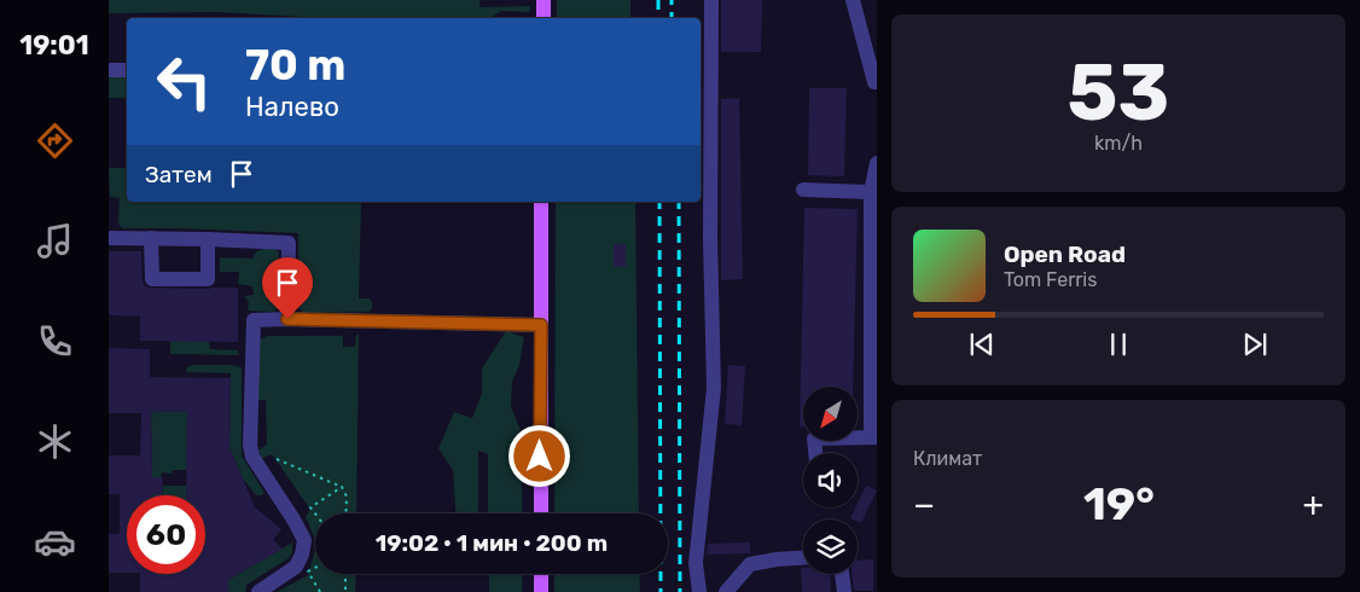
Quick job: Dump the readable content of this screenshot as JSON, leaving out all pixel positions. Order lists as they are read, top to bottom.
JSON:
{
  "north": "bottom left",
  "page": {
    "tabs": "19:01",
    "tile": [
      ["53", "km/h"],
      "Климат"
    ],
    "turn": ["70 m", "Налево"],
    "then": "Затем",
    "song": ["Open Road", "Tom Ferris"],
    "heat": ["−", "19°", "+"],
    "limit": "60",
    "trip": "19:02 · 1 мин · 200 m"
  }
}
